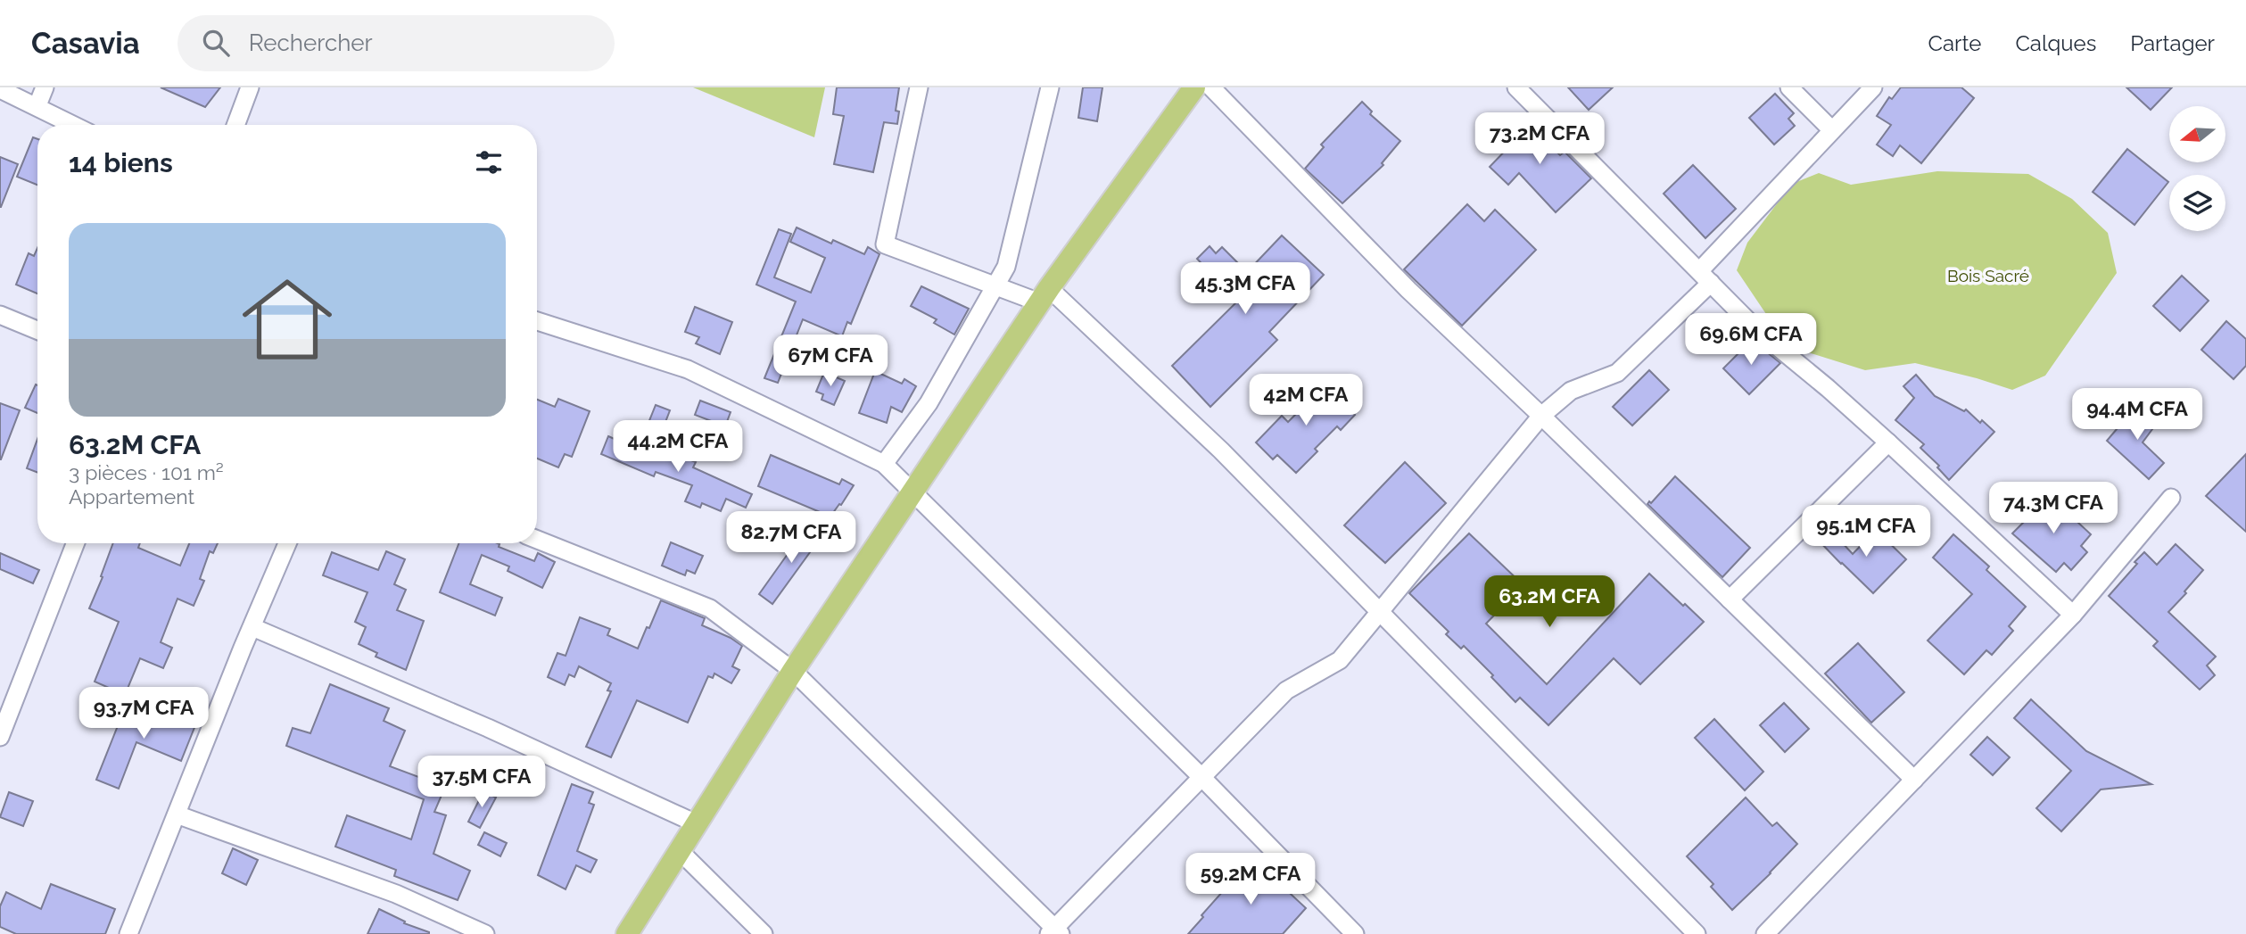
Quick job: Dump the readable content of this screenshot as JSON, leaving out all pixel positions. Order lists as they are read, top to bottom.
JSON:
{
  "parks": ["Bois Sacré"],
  "north": "left",
  "page": {
    "header": "Casavia",
    "search": "Rechercher",
    "nav": ["Carte", "Calques", "Partager"],
    "price": [
      "73.2M CFA",
      "45.3M CFA",
      "69.6M CFA",
      "67M CFA",
      "42M CFA",
      "94.4M CFA",
      "44.2M CFA",
      "74.3M CFA",
      "95.1M CFA",
      "82.7M CFA",
      "63.2M CFA",
      "93.7M CFA",
      "37.5M CFA",
      "59.2M CFA"
    ],
    "heading": "14 biens",
    "list": [
      {
        "name": "63.2M CFA",
        "note": "3 pièces · 101 m² · Appartement"
      }
    ]
  }
}
